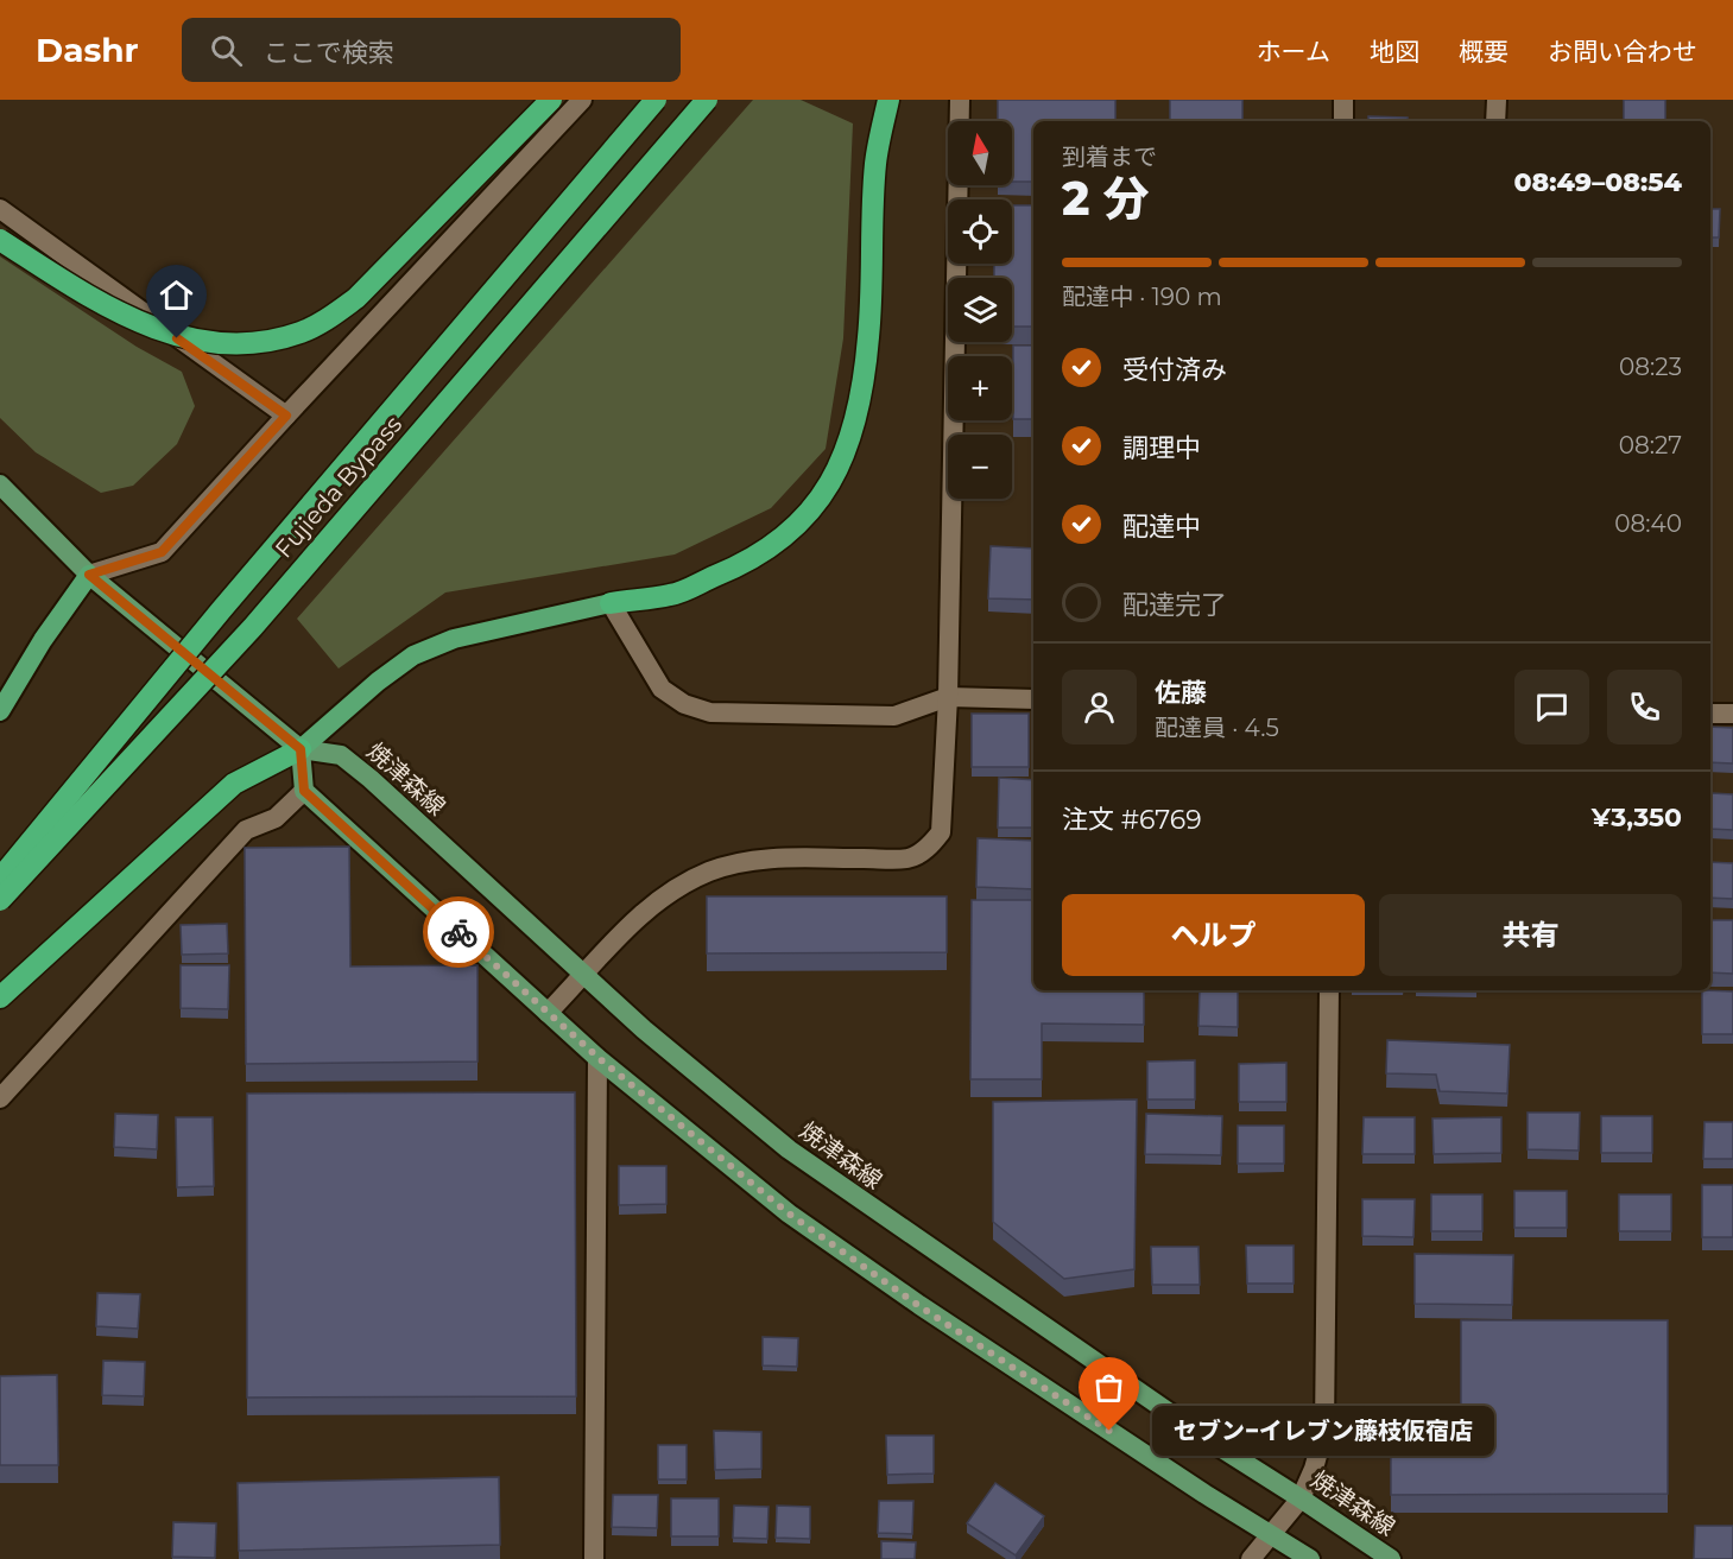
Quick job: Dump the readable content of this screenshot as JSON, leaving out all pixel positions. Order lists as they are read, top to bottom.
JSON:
{
  "streets": {
    "highway": ["Fujieda Bypass"],
    "main road": ["焼津森線"]
  },
  "places": ["セブン−イレブン藤枝仮宿店"],
  "north": "top",
  "page": {
    "header": "Dashr",
    "search": "ここで検索",
    "nav": [
      "ホーム",
      "地図",
      "概要",
      "お問い合わせ"
    ],
    "map_buttons": ["+", "−"],
    "heading": ["2 分", "到着まで", "08:49–08:54"],
    "panel": [
      "佐藤",
      "配達員 · 4.5",
      "注文 #6769",
      "¥3,350"
    ],
    "bar": "配達中 · 190 m",
    "list": [
      ["受付済み", "08:23"],
      ["調理中", "08:27"],
      ["配達中", "08:40"],
      "配達完了"
    ],
    "buttons": ["ヘルプ", "共有"],
    "bubble": "セブン−イレブン藤枝仮宿店"
  }
}
